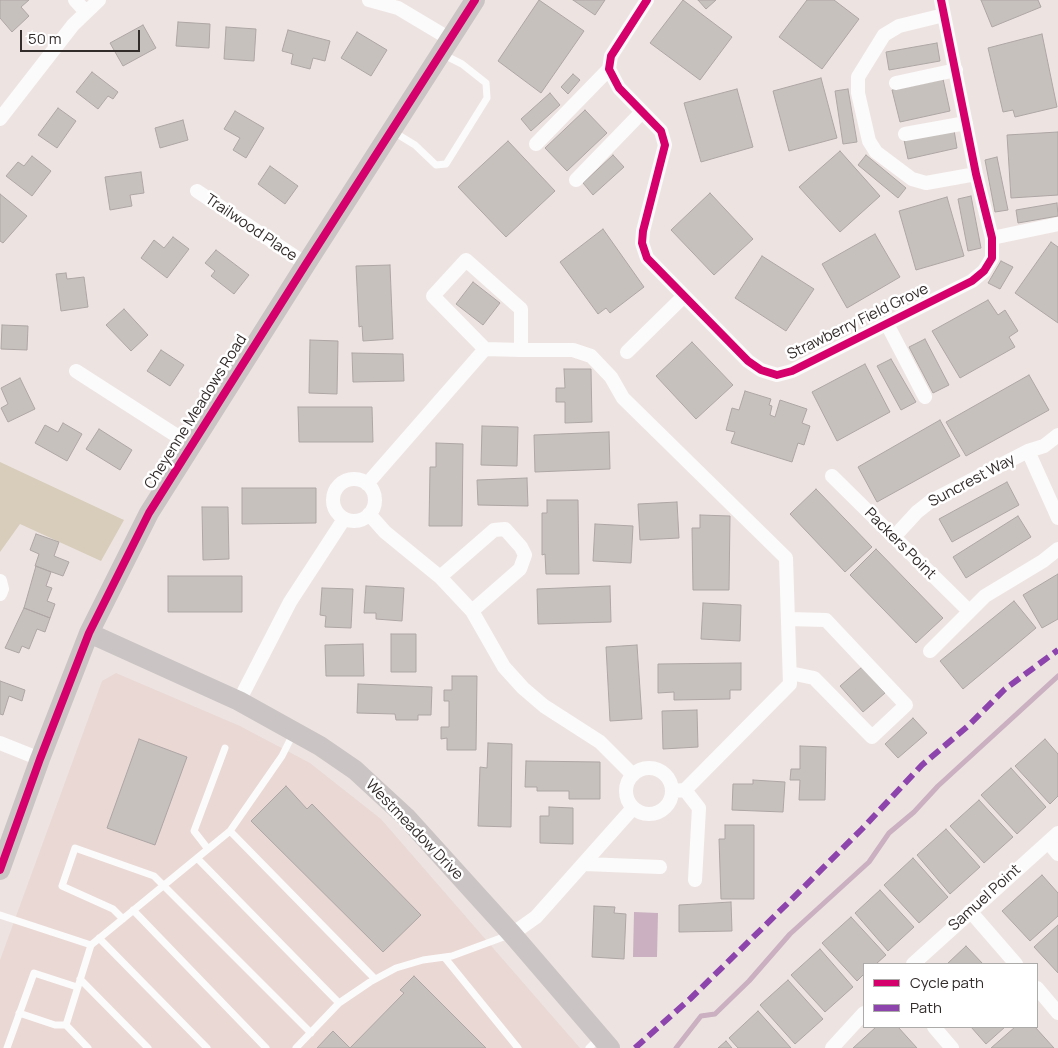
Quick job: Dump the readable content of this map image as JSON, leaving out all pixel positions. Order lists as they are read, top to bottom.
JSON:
{
  "streets": {
    "main road": ["Cheyenne Meadows Road", "Westmeadow Drive"],
    "street": [
      "Trailwood Place",
      "Strawberry Field Grove",
      "Suncrest Way",
      "Packers Point",
      "Samuel Point"
    ]
  },
  "crossings": [
    ["Trailwood Place", "Cheyenne Meadows Road"],
    ["Cheyenne Meadows Road", "Westmeadow Drive"],
    ["Suncrest Way", "Packers Point"]
  ],
  "legend": ["Cycle path", "Path"],
  "scale_bar": "50 m"
}
